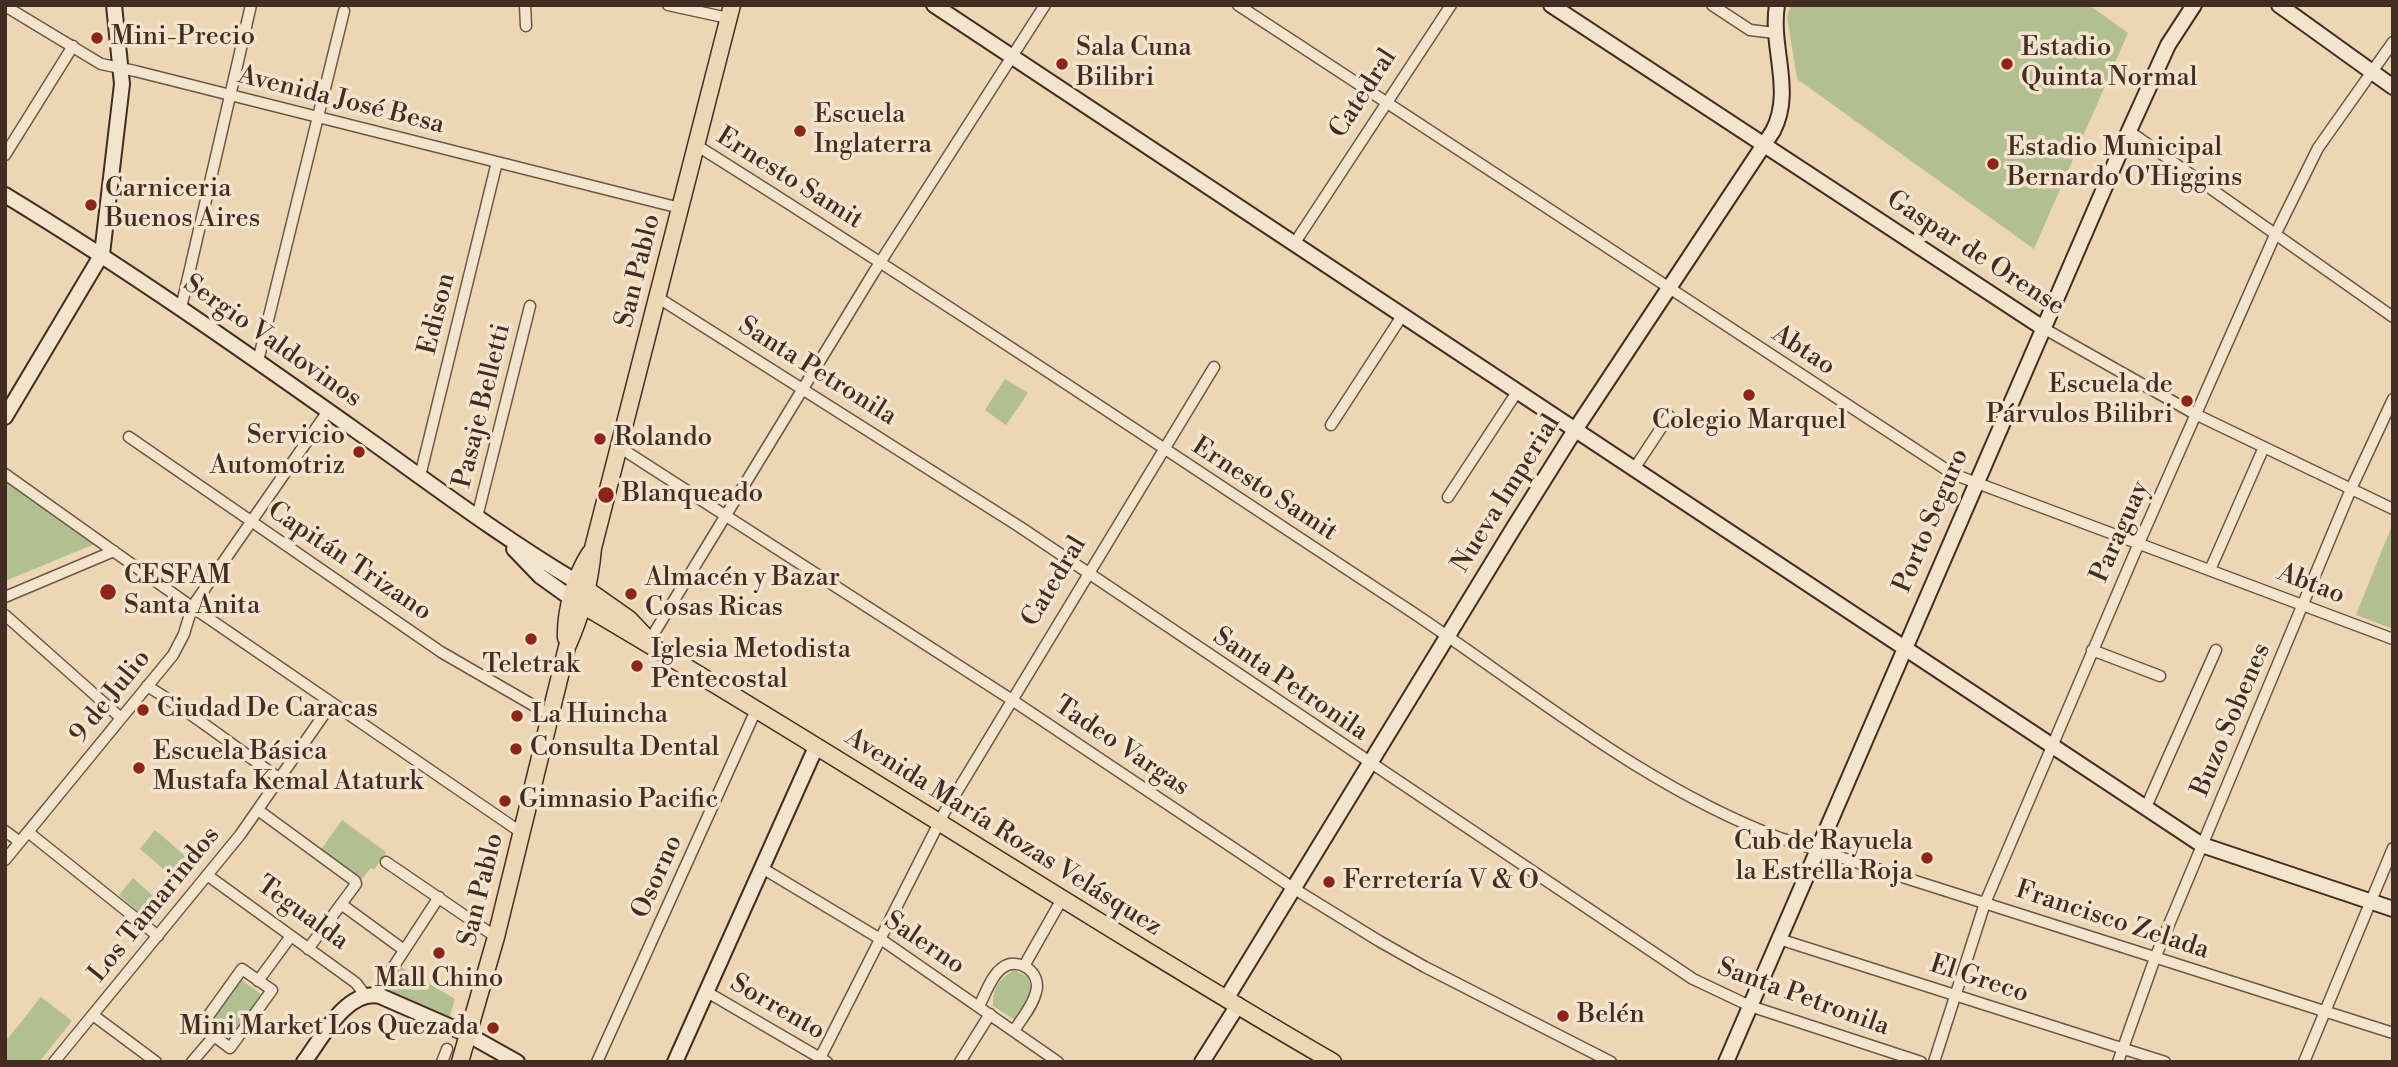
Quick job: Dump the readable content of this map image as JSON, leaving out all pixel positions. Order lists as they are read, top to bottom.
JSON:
{
  "streets": {
    "main road": [
      "Gaspar de Orense",
      "San Pablo",
      "Sergio Valdovinos",
      "Nueva Imperial",
      "Porto Seguro",
      "Avenida María Rozas Velásquez",
      "Tegualda"
    ],
    "street": [
      "Catedral",
      "Avenida José Besa",
      "Ernesto Samit",
      "Edison",
      "Abtao",
      "Santa Petronila",
      "Pasaje Belletti",
      "Paraguay",
      "Capitán Trizano",
      "9 de Julio",
      "Buzo Sobenes",
      "Tadeo Vargas",
      "Osorno",
      "Los Tamarindos",
      "Francisco Zelada",
      "Salerno",
      "El Greco",
      "Sorrento"
    ]
  },
  "crossings": [
    ["Catedral", "Ernesto Samit"],
    ["Catedral", "Abtao"],
    ["Catedral", "Santa Petronila"],
    ["Catedral", "Tadeo Vargas"],
    ["Catedral", "Avenida María Rozas Velásquez"],
    ["Catedral", "Salerno"],
    ["Catedral", "Sorrento"],
    ["Avenida José Besa", "San Pablo"],
    ["Avenida José Besa", "Edison"],
    ["Ernesto Samit", "San Pablo"],
    ["Ernesto Samit", "Nueva Imperial"],
    ["Ernesto Samit", "Porto Seguro"],
    ["Ernesto Samit", "Francisco Zelada"],
    ["Gaspar de Orense", "Nueva Imperial"],
    ["Gaspar de Orense", "Porto Seguro"],
    ["Gaspar de Orense", "Paraguay"],
    ["Gaspar de Orense", "Buzo Sobenes"],
    ["San Pablo", "Sergio Valdovinos"],
    ["San Pablo", "Santa Petronila"],
    ["San Pablo", "Capitán Trizano"],
    ["San Pablo", "Tadeo Vargas"],
    ["San Pablo", "Avenida María Rozas Velásquez"],
    ["San Pablo", "Tegualda"],
    ["Edison", "Sergio Valdovinos"],
    ["Sergio Valdovinos", "Pasaje Belletti"],
    ["Sergio Valdovinos", "9 de Julio"],
    ["Sergio Valdovinos", "Avenida María Rozas Velásquez"],
    ["Abtao", "Nueva Imperial"],
    ["Abtao", "Porto Seguro"],
    ["Abtao", "Paraguay"],
    ["Abtao", "Buzo Sobenes"],
    ["Santa Petronila", "Nueva Imperial"],
    ["Santa Petronila", "Porto Seguro"],
    ["Nueva Imperial", "Tadeo Vargas"],
    ["Nueva Imperial", "Avenida María Rozas Velásquez"],
    ["Porto Seguro", "Francisco Zelada"],
    ["Porto Seguro", "El Greco"],
    ["Paraguay", "Francisco Zelada"],
    ["Paraguay", "El Greco"],
    ["Capitán Trizano", "9 de Julio"],
    ["Buzo Sobenes", "Francisco Zelada"],
    ["Buzo Sobenes", "El Greco"],
    ["Avenida María Rozas Velásquez", "Osorno"],
    ["Los Tamarindos", "Tegualda"]
  ],
  "places": [
    "Mini-Precio",
    "Sala Cuna Bilibri",
    "Estadio Quinta Normal",
    "Escuela Inglaterra",
    "Estadio Municipal Bernardo O'Higgins",
    "Carniceria Buenos Aires",
    "Colegio Marquel",
    "Escuela de Párvulos Bilibri",
    "Rolando",
    "Servicio Automotriz",
    "Blanqueado",
    "CESFAM Santa Anita",
    "Almacén y Bazar Cosas Ricas",
    "Teletrak",
    "Iglesia Metodista Pentecostal",
    "Ciudad De Caracas",
    "La Huincha",
    "Consulta Dental",
    "Escuela Básica Mustafa Kemal Ataturk",
    "Gimnasio Pacific",
    "Cub de Rayuela la Estrella Roja",
    "Ferretería V & O",
    "Mall Chino",
    "Belén",
    "Mini Market Los Quezada"
  ]
}
